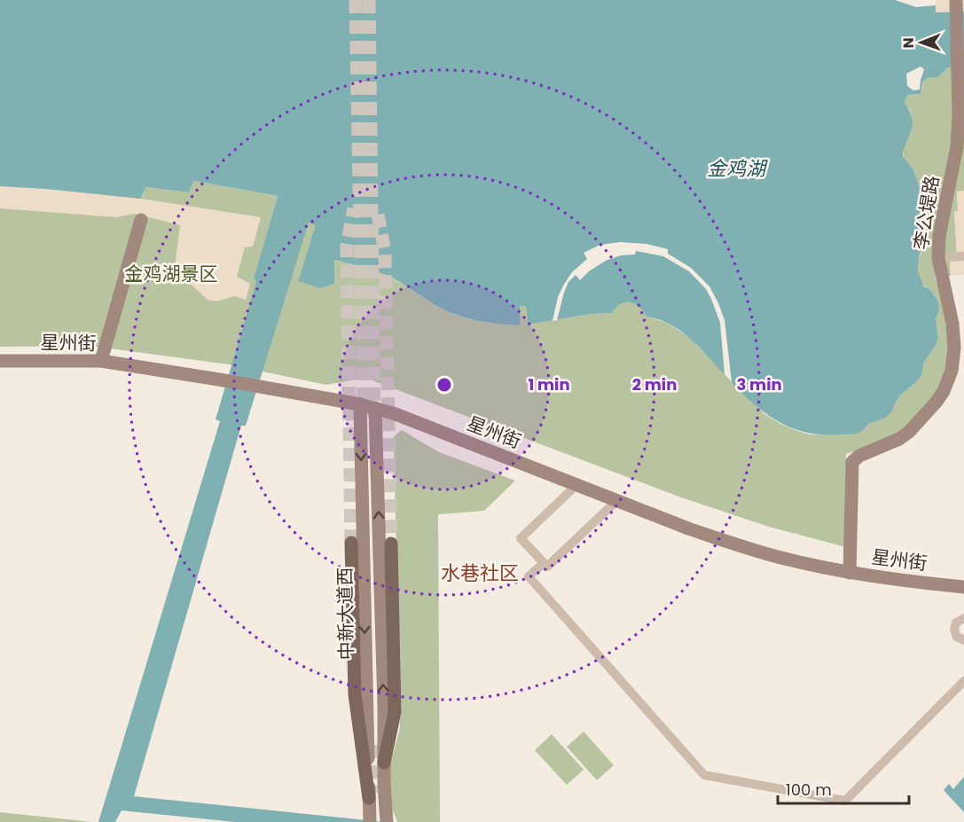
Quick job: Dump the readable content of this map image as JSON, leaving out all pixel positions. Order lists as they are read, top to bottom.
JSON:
{
  "streets": {
    "street": ["李公堤路", "星州街", "中新大道西"]
  },
  "crossings": [
    ["李公堤路", "星州街"],
    ["星州街", "中新大道西"]
  ],
  "districts": ["水巷社区"],
  "water": ["金鸡湖"],
  "parks": ["金鸡湖景区"],
  "scale_bar": "100 m",
  "north": "left",
  "rings": ["1 min", "2 min", "3 min"]
}
